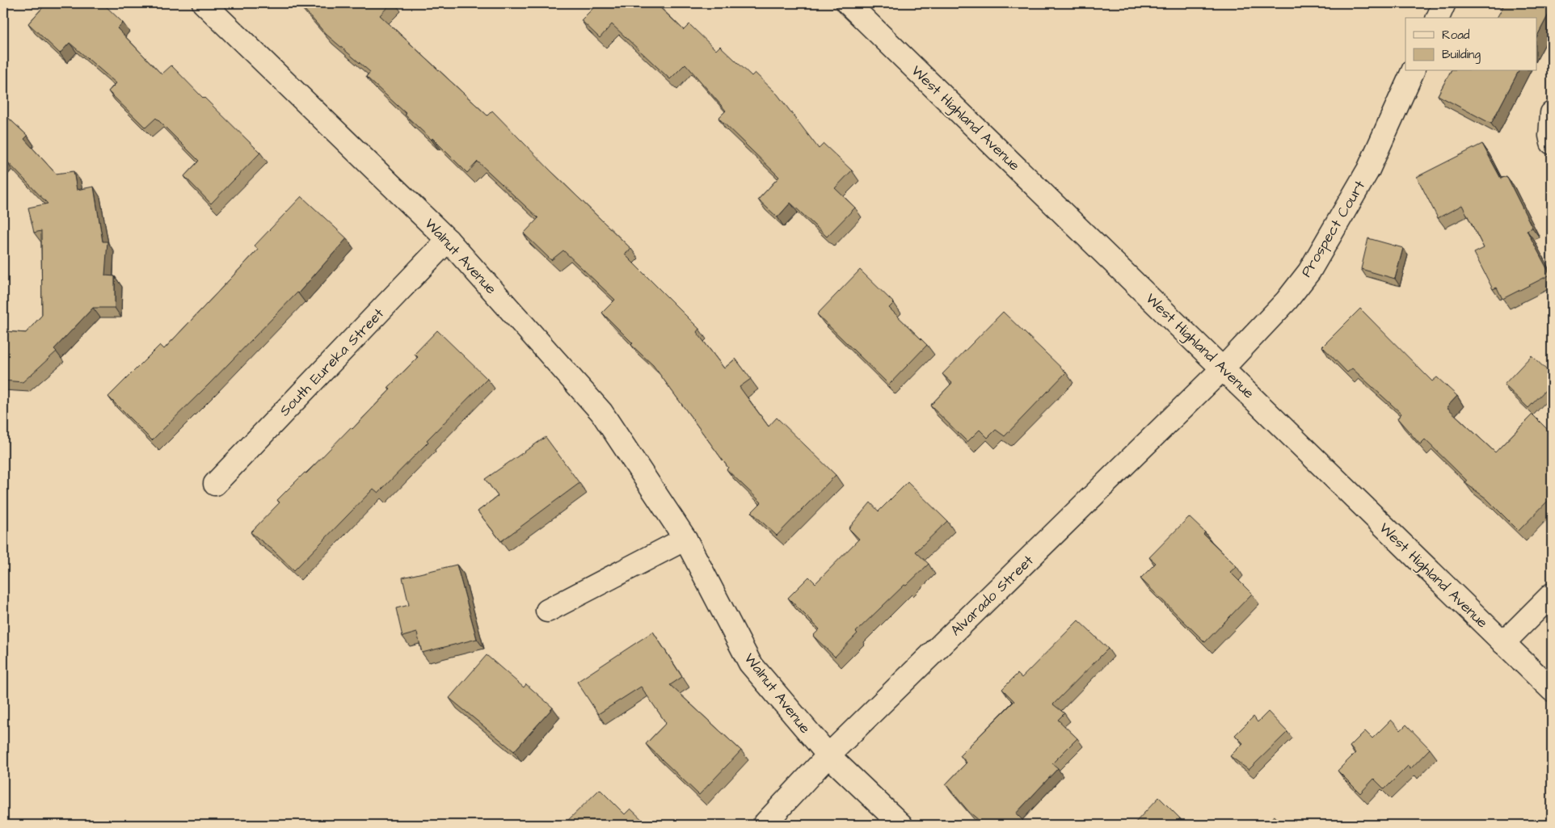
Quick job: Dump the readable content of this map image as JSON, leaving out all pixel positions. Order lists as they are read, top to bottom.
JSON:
{
  "streets": {
    "street": [
      "West Highland Avenue",
      "Prospect Court",
      "Walnut Avenue",
      "South Eureka Street",
      "Alvarado Street"
    ]
  },
  "crossings": [
    ["West Highland Avenue", "Prospect Court"],
    ["West Highland Avenue", "Alvarado Street"],
    ["Prospect Court", "Alvarado Street"],
    ["Walnut Avenue", "South Eureka Street"],
    ["Walnut Avenue", "Alvarado Street"]
  ],
  "legend": ["Road", "Building"]
}
